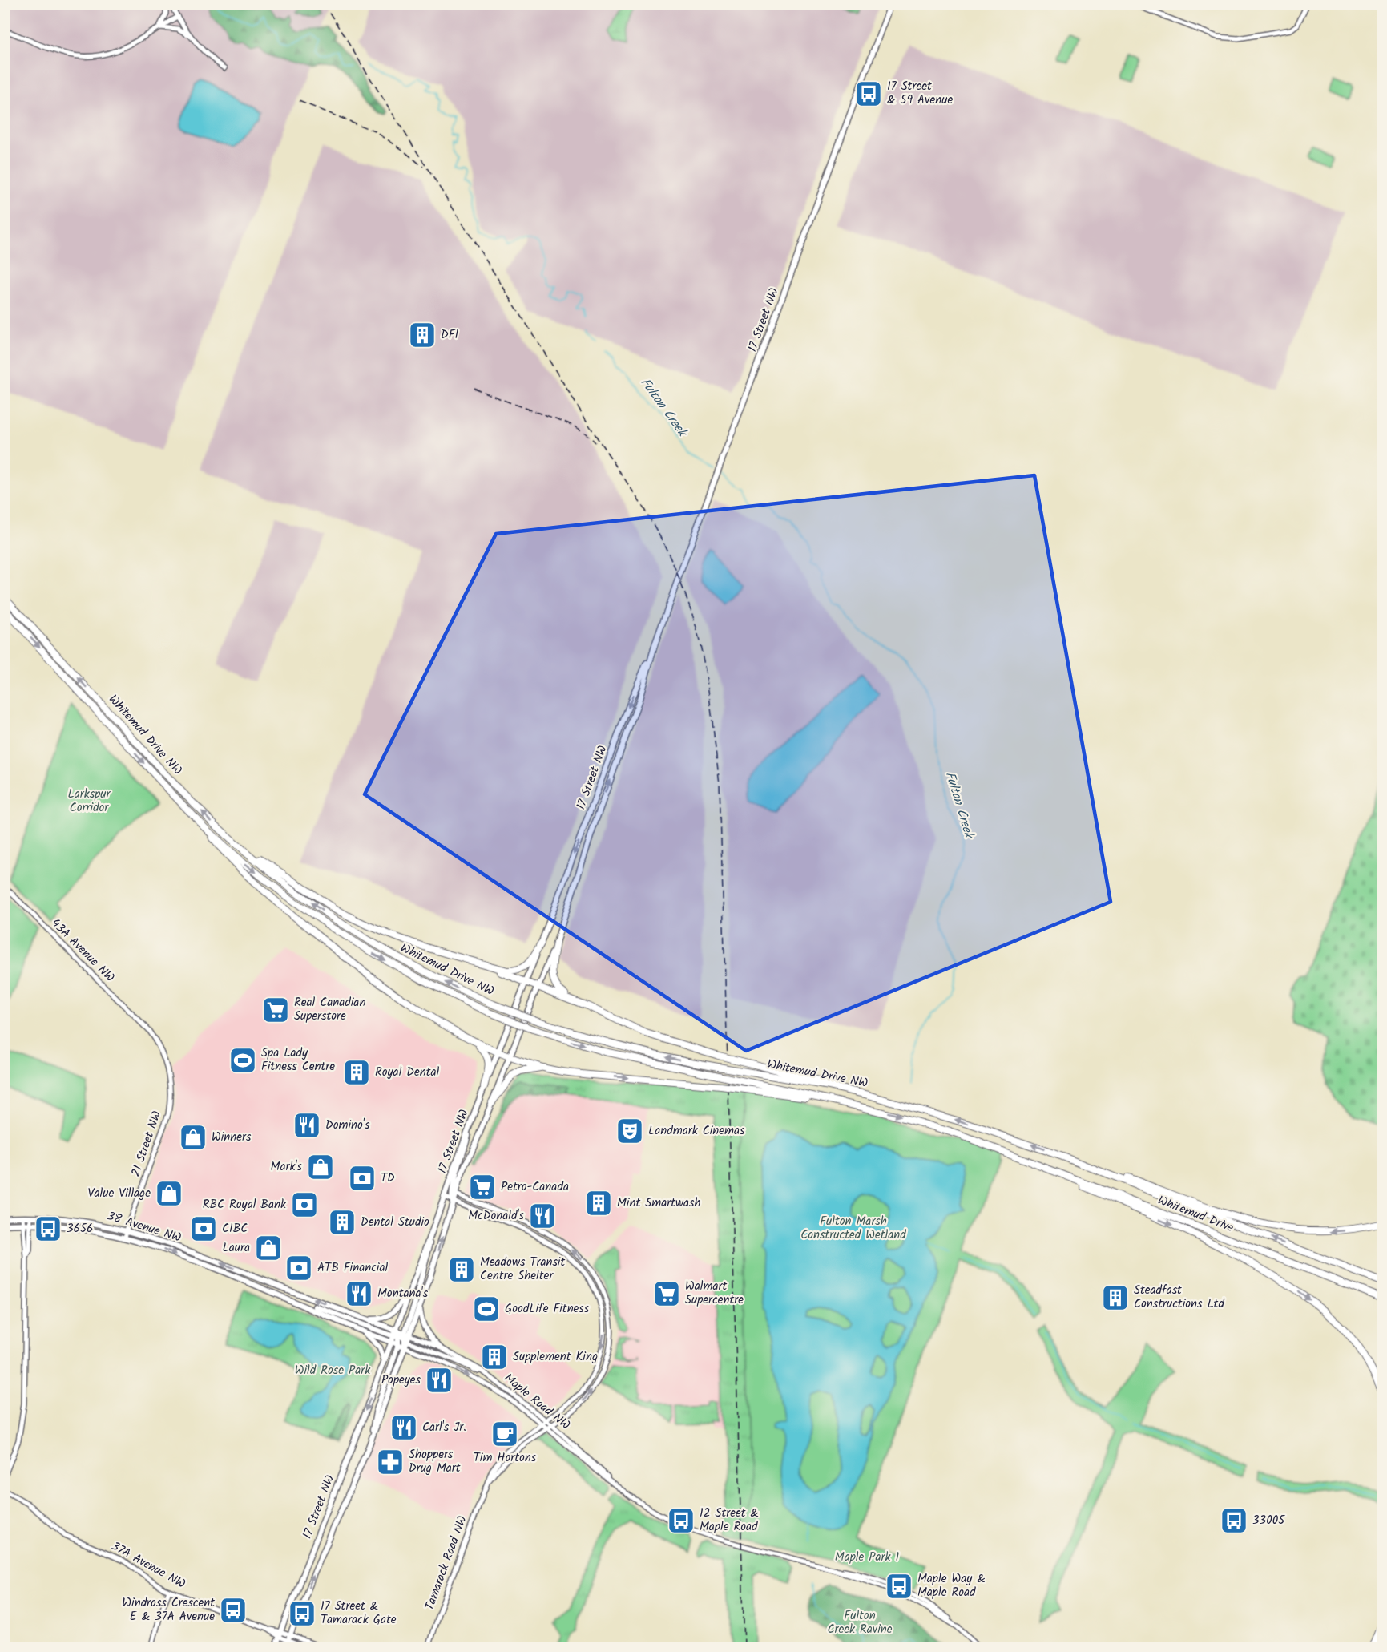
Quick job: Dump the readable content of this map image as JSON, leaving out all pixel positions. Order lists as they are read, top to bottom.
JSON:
{
  "streets": {
    "highway": ["Whitemud Drive NW", "Whitemud Drive"],
    "main road": ["17 Street NW", "38 Avenue NW"],
    "street": [
      "43A Avenue NW",
      "21 Street NW",
      "Maple Road NW",
      "Tamarack Road NW",
      "37A Avenue NW"
    ]
  },
  "crossings": [
    ["17 Street NW", "38 Avenue NW"],
    ["17 Street NW", "Maple Road NW"],
    ["17 Street NW", "Tamarack Road NW"],
    ["17 Street NW", "37A Avenue NW"],
    ["Whitemud Drive NW", "Whitemud Drive"],
    ["43A Avenue NW", "21 Street NW"],
    ["21 Street NW", "38 Avenue NW"],
    ["38 Avenue NW", "Maple Road NW"],
    ["Maple Road NW", "Tamarack Road NW"]
  ],
  "water": ["Fulton Creek"],
  "parks": [
    "Larkspur Corridor",
    "Fulton Marsh Constructed Wetland",
    "Wild Rose Park",
    "Maple Park 1",
    "Fulton Creek Ravine"
  ],
  "places": {
    "bus stop": [
      "17 Street & 59 Avenue",
      "3656",
      "12 Street & Maple Road",
      "33005",
      "Maple Way & Maple Road",
      "Windross Crescent E & 37A Avenue",
      "17 Street & Tamarack Gate"
    ],
    "building": [
      "DFI",
      "Royal Dental",
      "Mint Smartwash",
      "Dental Studio",
      "Meadows Transit Centre Shelter",
      "Steadfast Constructions Ltd",
      "Supplement King"
    ],
    "supermarket": ["Real Canadian Superstore", "Petro-Canada", "Walmart Supercentre"],
    "sports": ["Spa Lady Fitness Centre", "GoodLife Fitness"],
    "restaurant": [
      "Domino's",
      "McDonald's",
      "Montana's",
      "Popeyes",
      "Carl's Jr."
    ],
    "theatre": ["Landmark Cinemas"],
    "shop": [
      "Winners",
      "Mark's",
      "Value Village",
      "Laura"
    ],
    "bank": [
      "TD",
      "RBC Royal Bank",
      "CIBC",
      "ATB Financial"
    ],
    "cafe": ["Tim Hortons"],
    "pharmacy": ["Shoppers Drug Mart"]
  }
}
